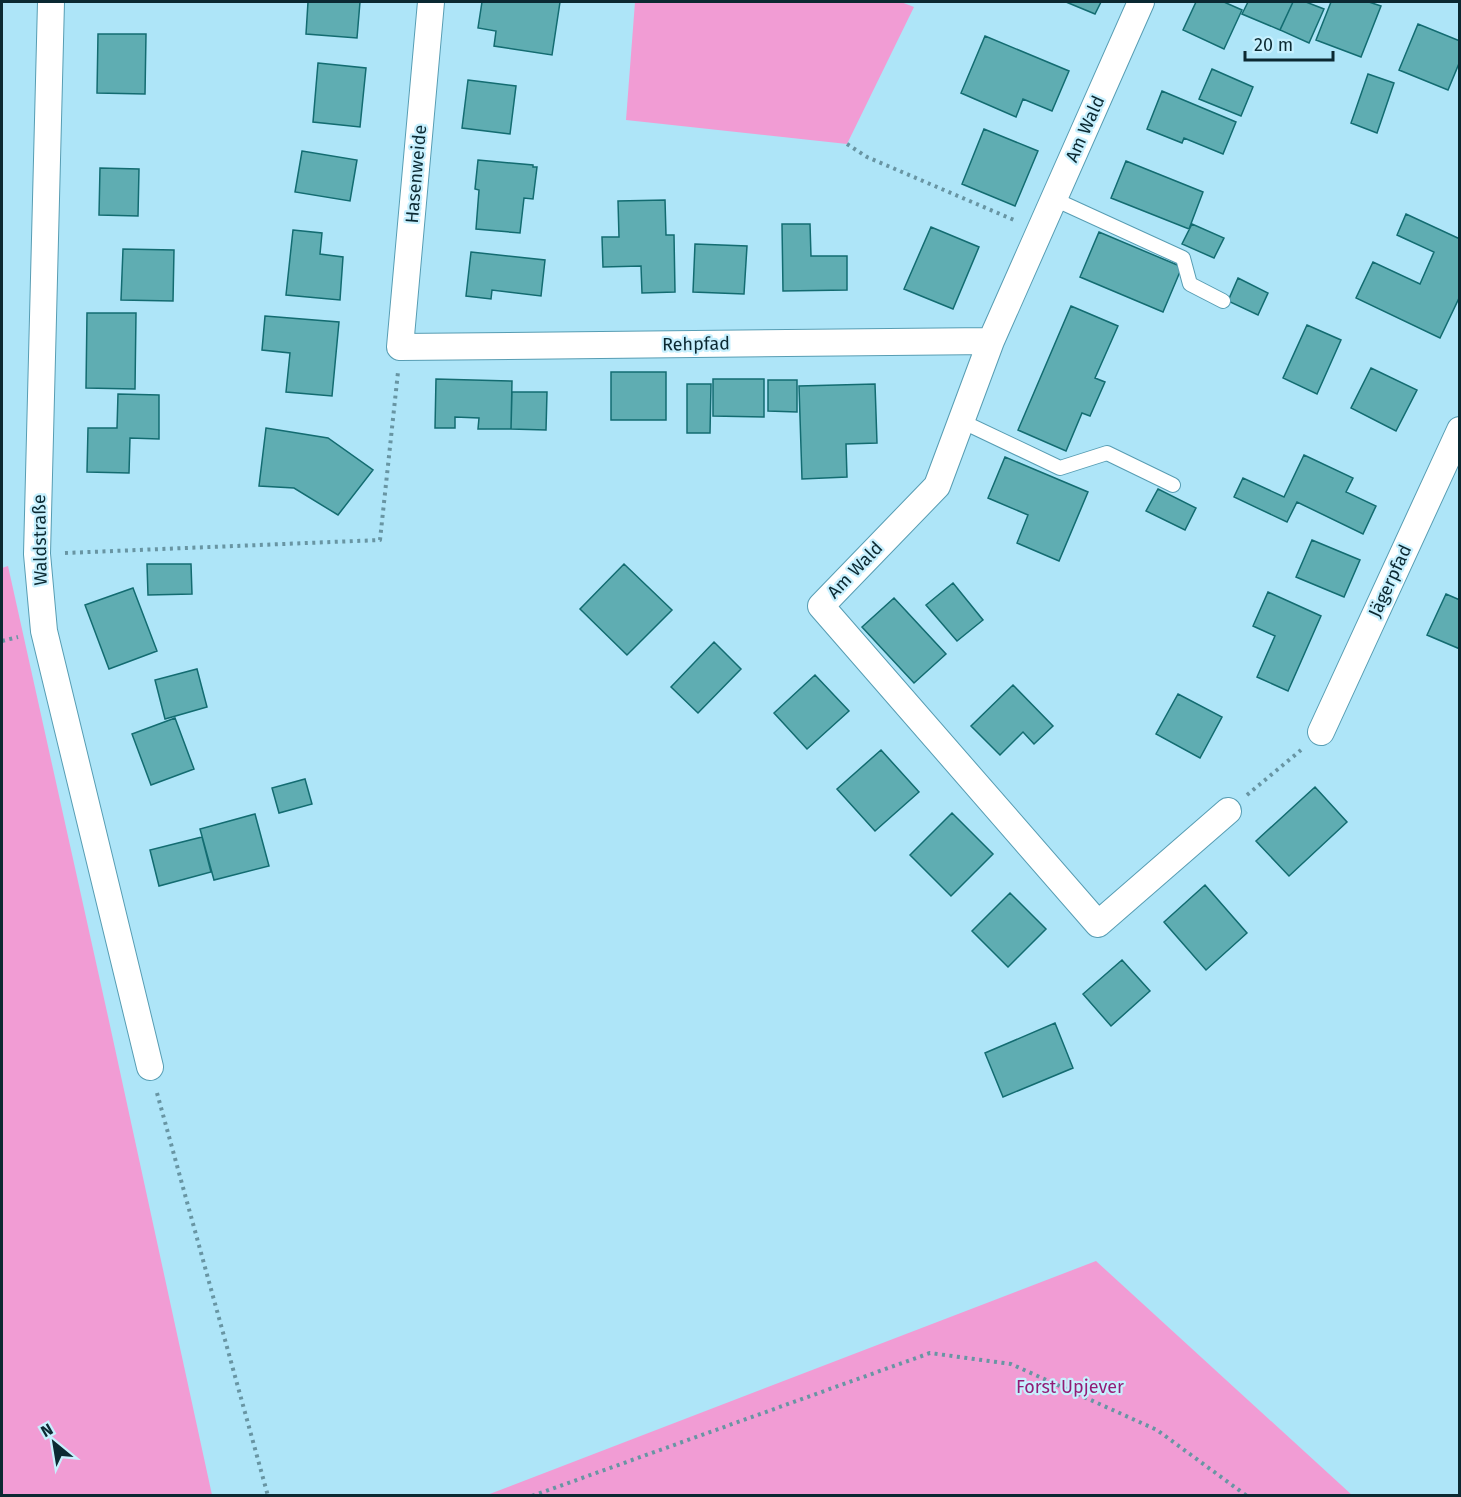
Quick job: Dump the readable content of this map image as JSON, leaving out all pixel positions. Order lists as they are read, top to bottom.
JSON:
{
  "streets": {
    "street": [
      "Am Wald",
      "Hasenweide",
      "Rehpfad",
      "Waldstraße",
      "Jägerpfad"
    ]
  },
  "crossings": [
    ["Am Wald", "Rehpfad"],
    ["Hasenweide", "Rehpfad"]
  ],
  "parks": ["Forst Upjever"],
  "scale_bar": "20 m",
  "north": "top left"
}
